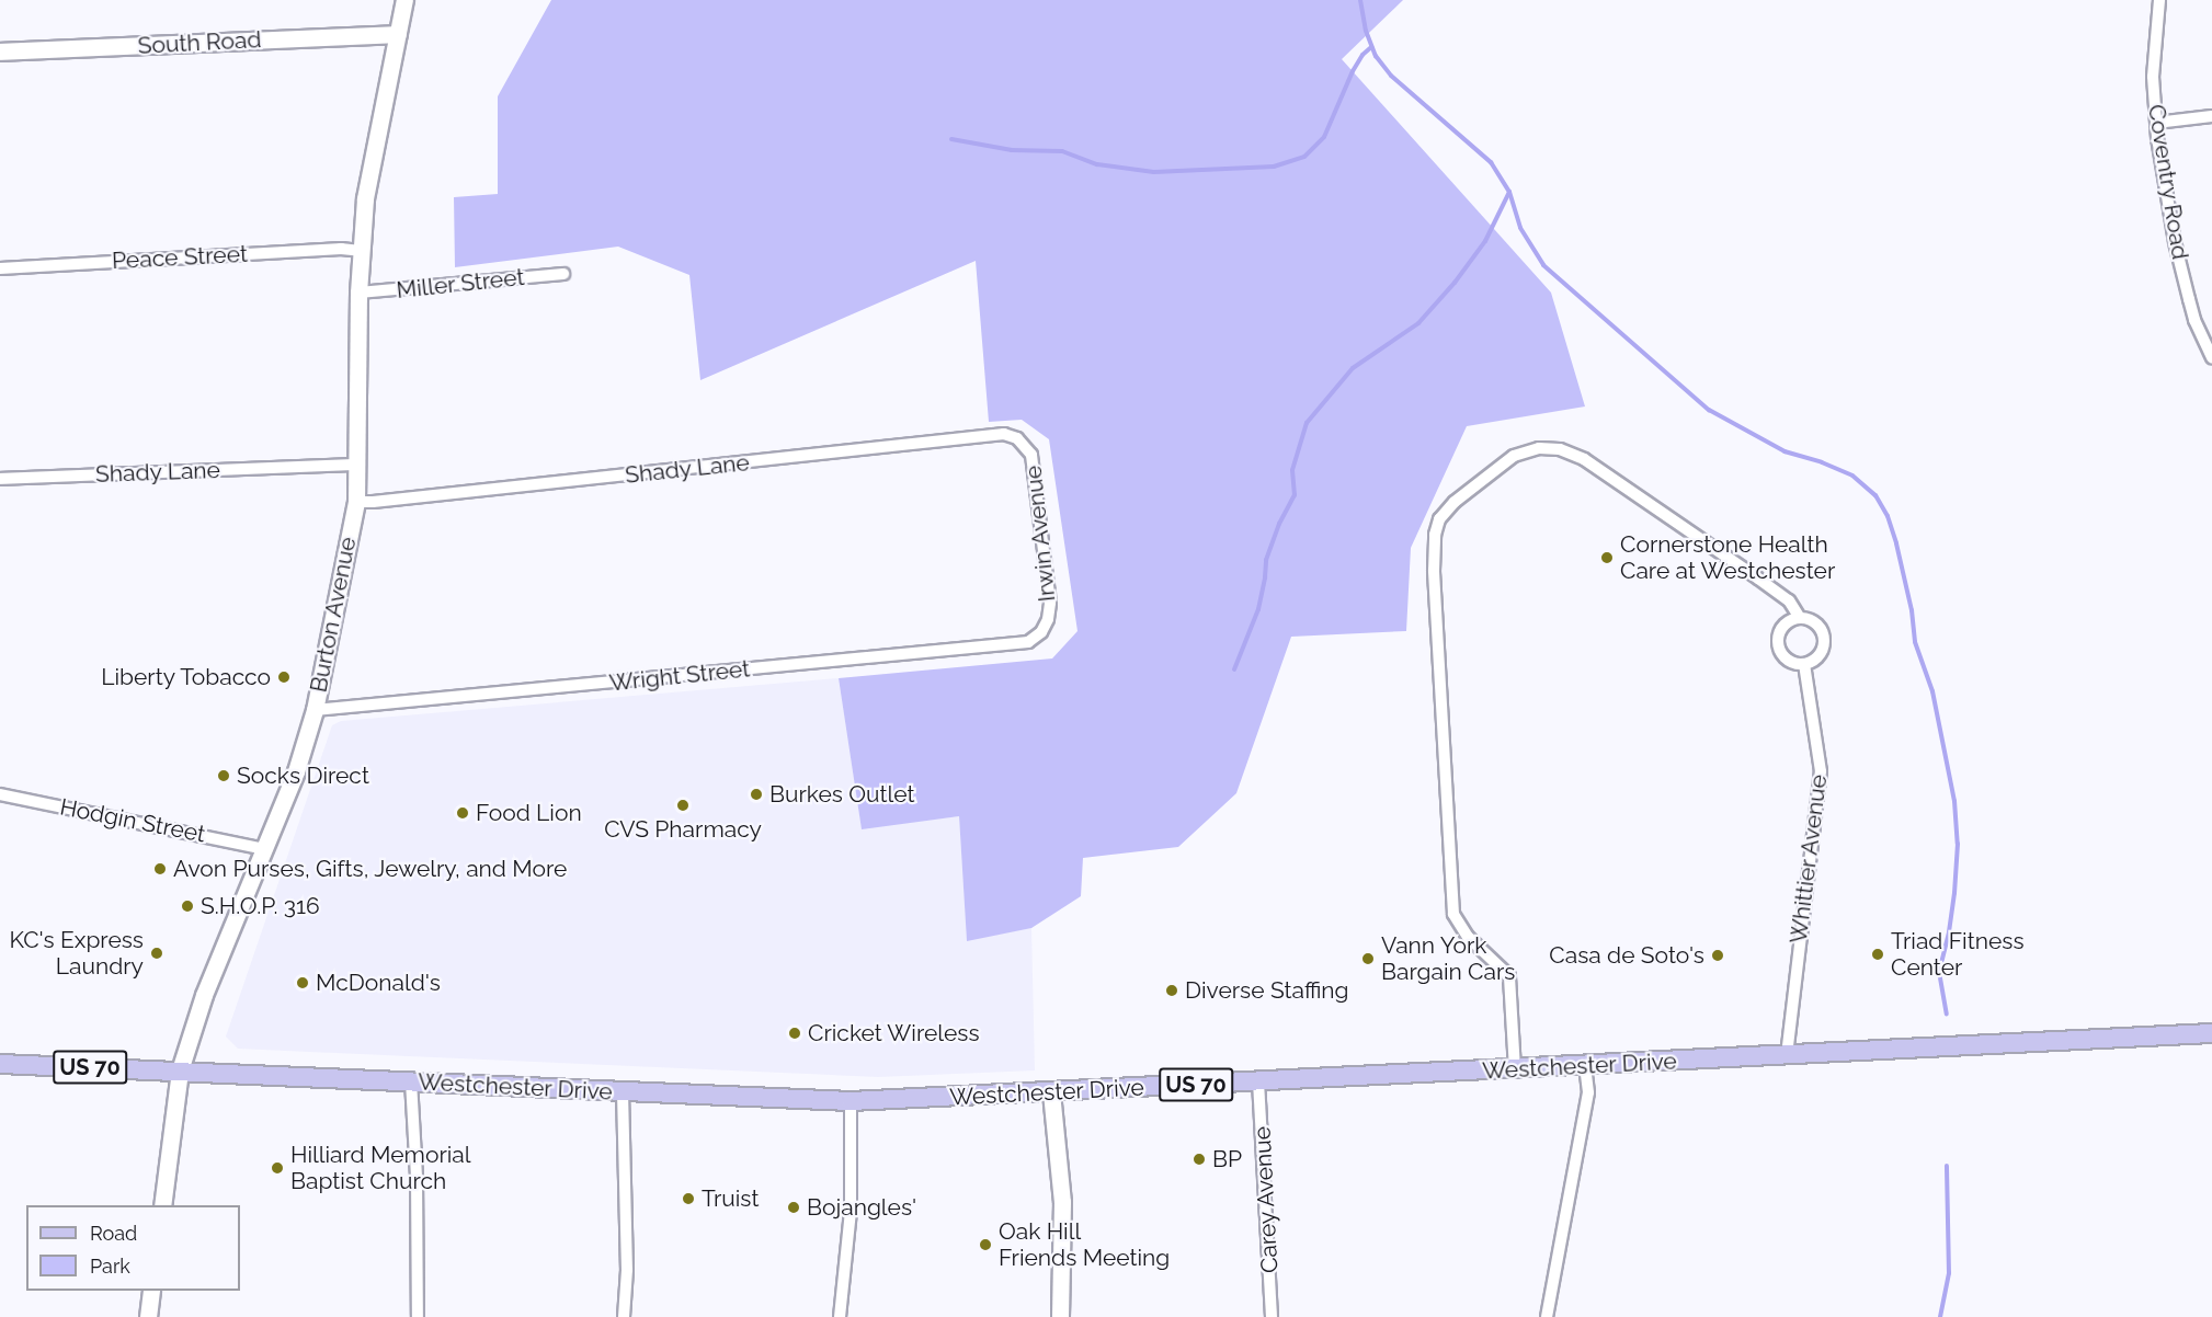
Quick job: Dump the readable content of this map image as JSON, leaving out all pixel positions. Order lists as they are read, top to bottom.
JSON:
{
  "streets": {
    "main road": ["Westchester Drive", "US 70"],
    "street": [
      "South Road",
      "Coventry Road",
      "Peace Street",
      "Miller Street",
      "Shady Lane",
      "Irwin Avenue",
      "Burton Avenue",
      "Wright Street",
      "Hodgin Street",
      "Whittier Avenue",
      "Carey Avenue"
    ]
  },
  "crossings": [
    ["South Road", "Burton Avenue"],
    ["Peace Street", "Burton Avenue"],
    ["Miller Street", "Burton Avenue"],
    ["Shady Lane", "Irwin Avenue"],
    ["Shady Lane", "Burton Avenue"],
    ["Irwin Avenue", "Wright Street"],
    ["Burton Avenue", "Wright Street"],
    ["Burton Avenue", "Hodgin Street"],
    ["Burton Avenue", "Westchester Drive"],
    ["Whittier Avenue", "Westchester Drive"],
    ["Westchester Drive", "Carey Avenue"]
  ],
  "places": [
    "Cornerstone Health Care at Westchester",
    "Liberty Tobacco",
    "Socks Direct",
    "Burkes Outlet",
    "CVS Pharmacy",
    "Food Lion",
    "Avon Purses, Gifts, Jewelry, and More",
    "S.H.O.P. 316",
    "KC's Express Laundry",
    "Triad Fitness Center",
    "Casa de Soto's",
    "Vann York Bargain Cars",
    "McDonald's",
    "Diverse Staffing",
    "Cricket Wireless",
    "BP",
    "Hilliard Memorial Baptist Church",
    "Truist",
    "Bojangles'",
    "Oak Hill Friends Meeting"
  ],
  "legend": ["Road", "Park"]
}
